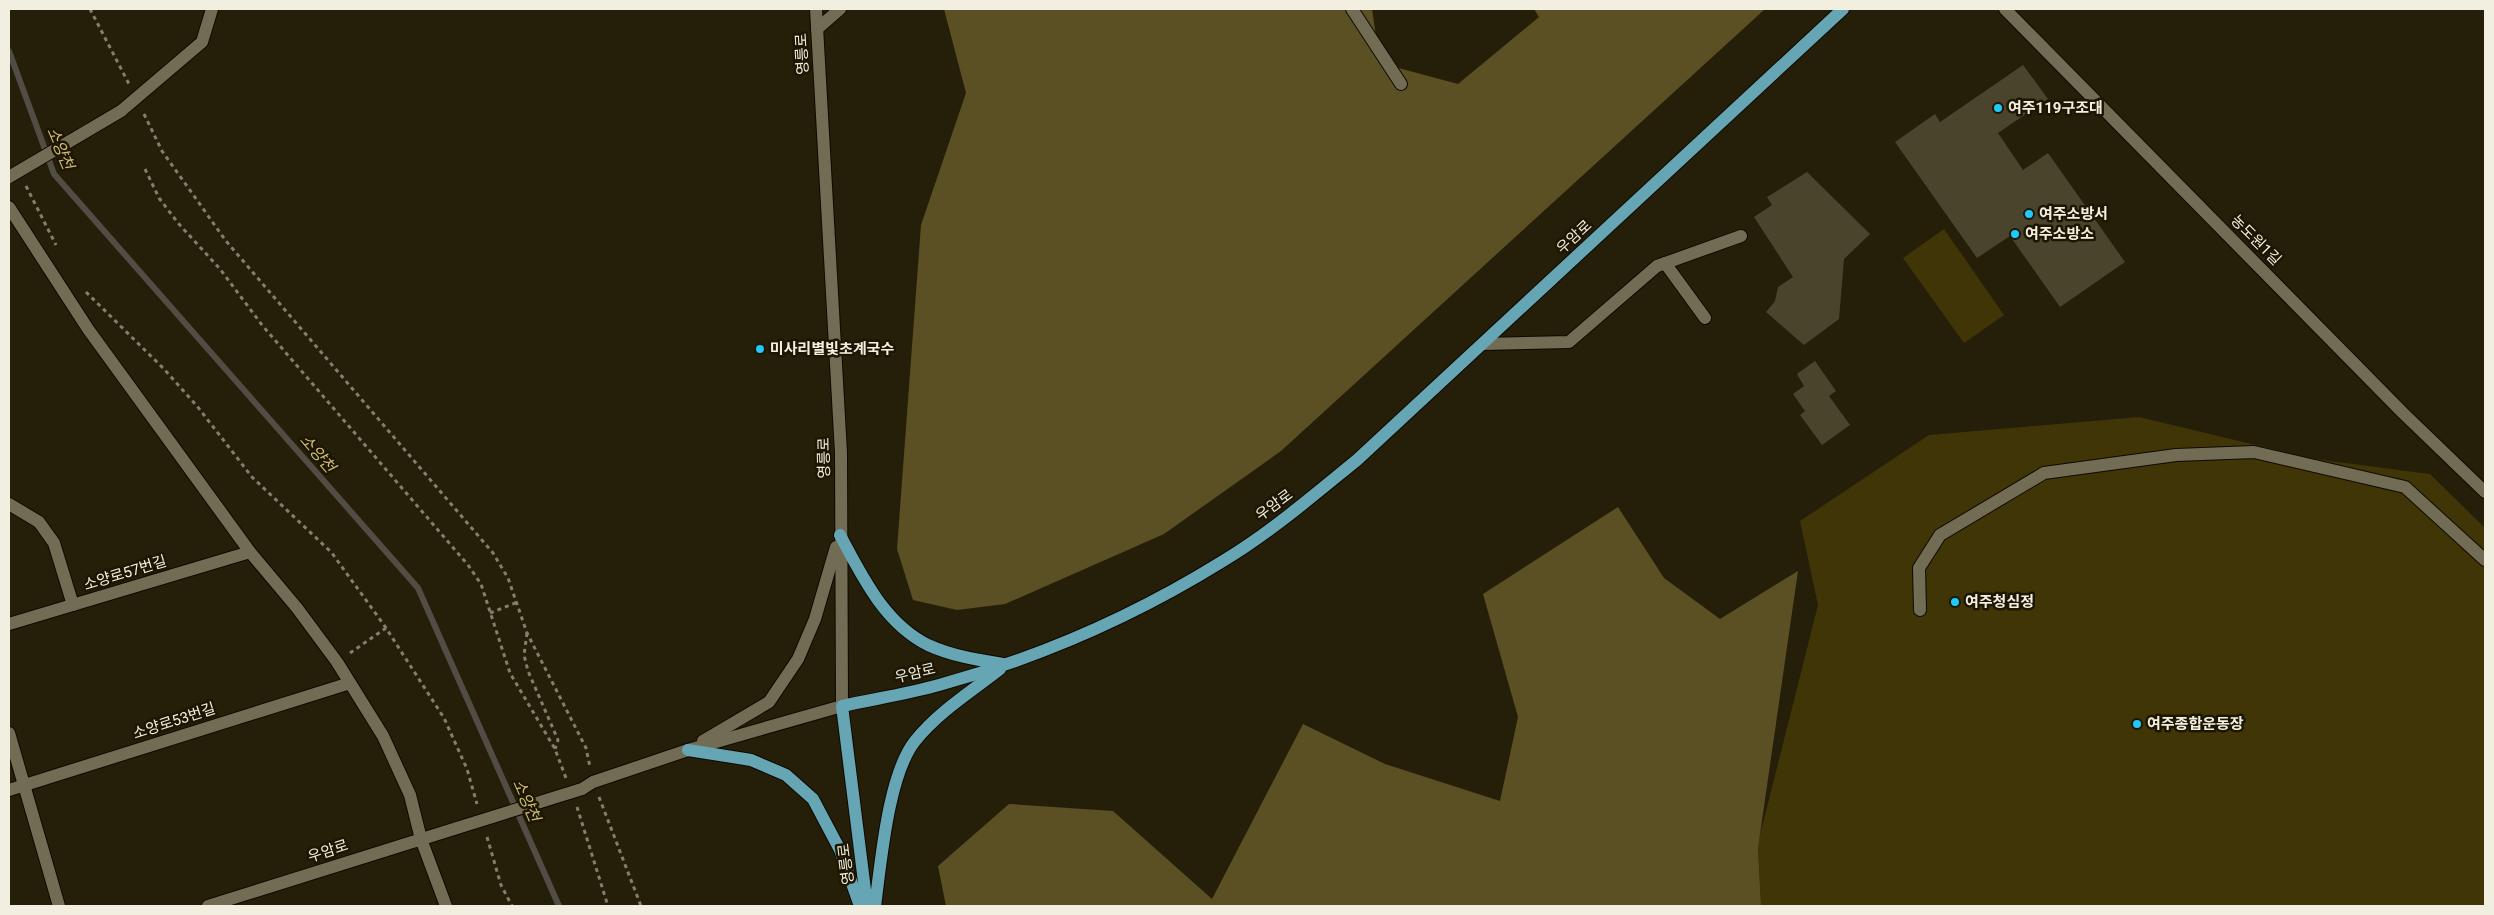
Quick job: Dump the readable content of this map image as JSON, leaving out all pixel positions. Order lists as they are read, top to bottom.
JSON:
{
  "streets": {
    "main road": ["영릉로", "우암로"],
    "street": ["농도원1길", "소양로57번길", "소양로53번길"]
  },
  "crossings": [
    ["영릉로", "우암로"]
  ],
  "water": ["소양천"],
  "places": [
    "여주119구조대",
    "여주소방서",
    "여주소방소",
    "미사리별빛초계국수",
    "여주청심정",
    "여주종합운동장"
  ]
}
